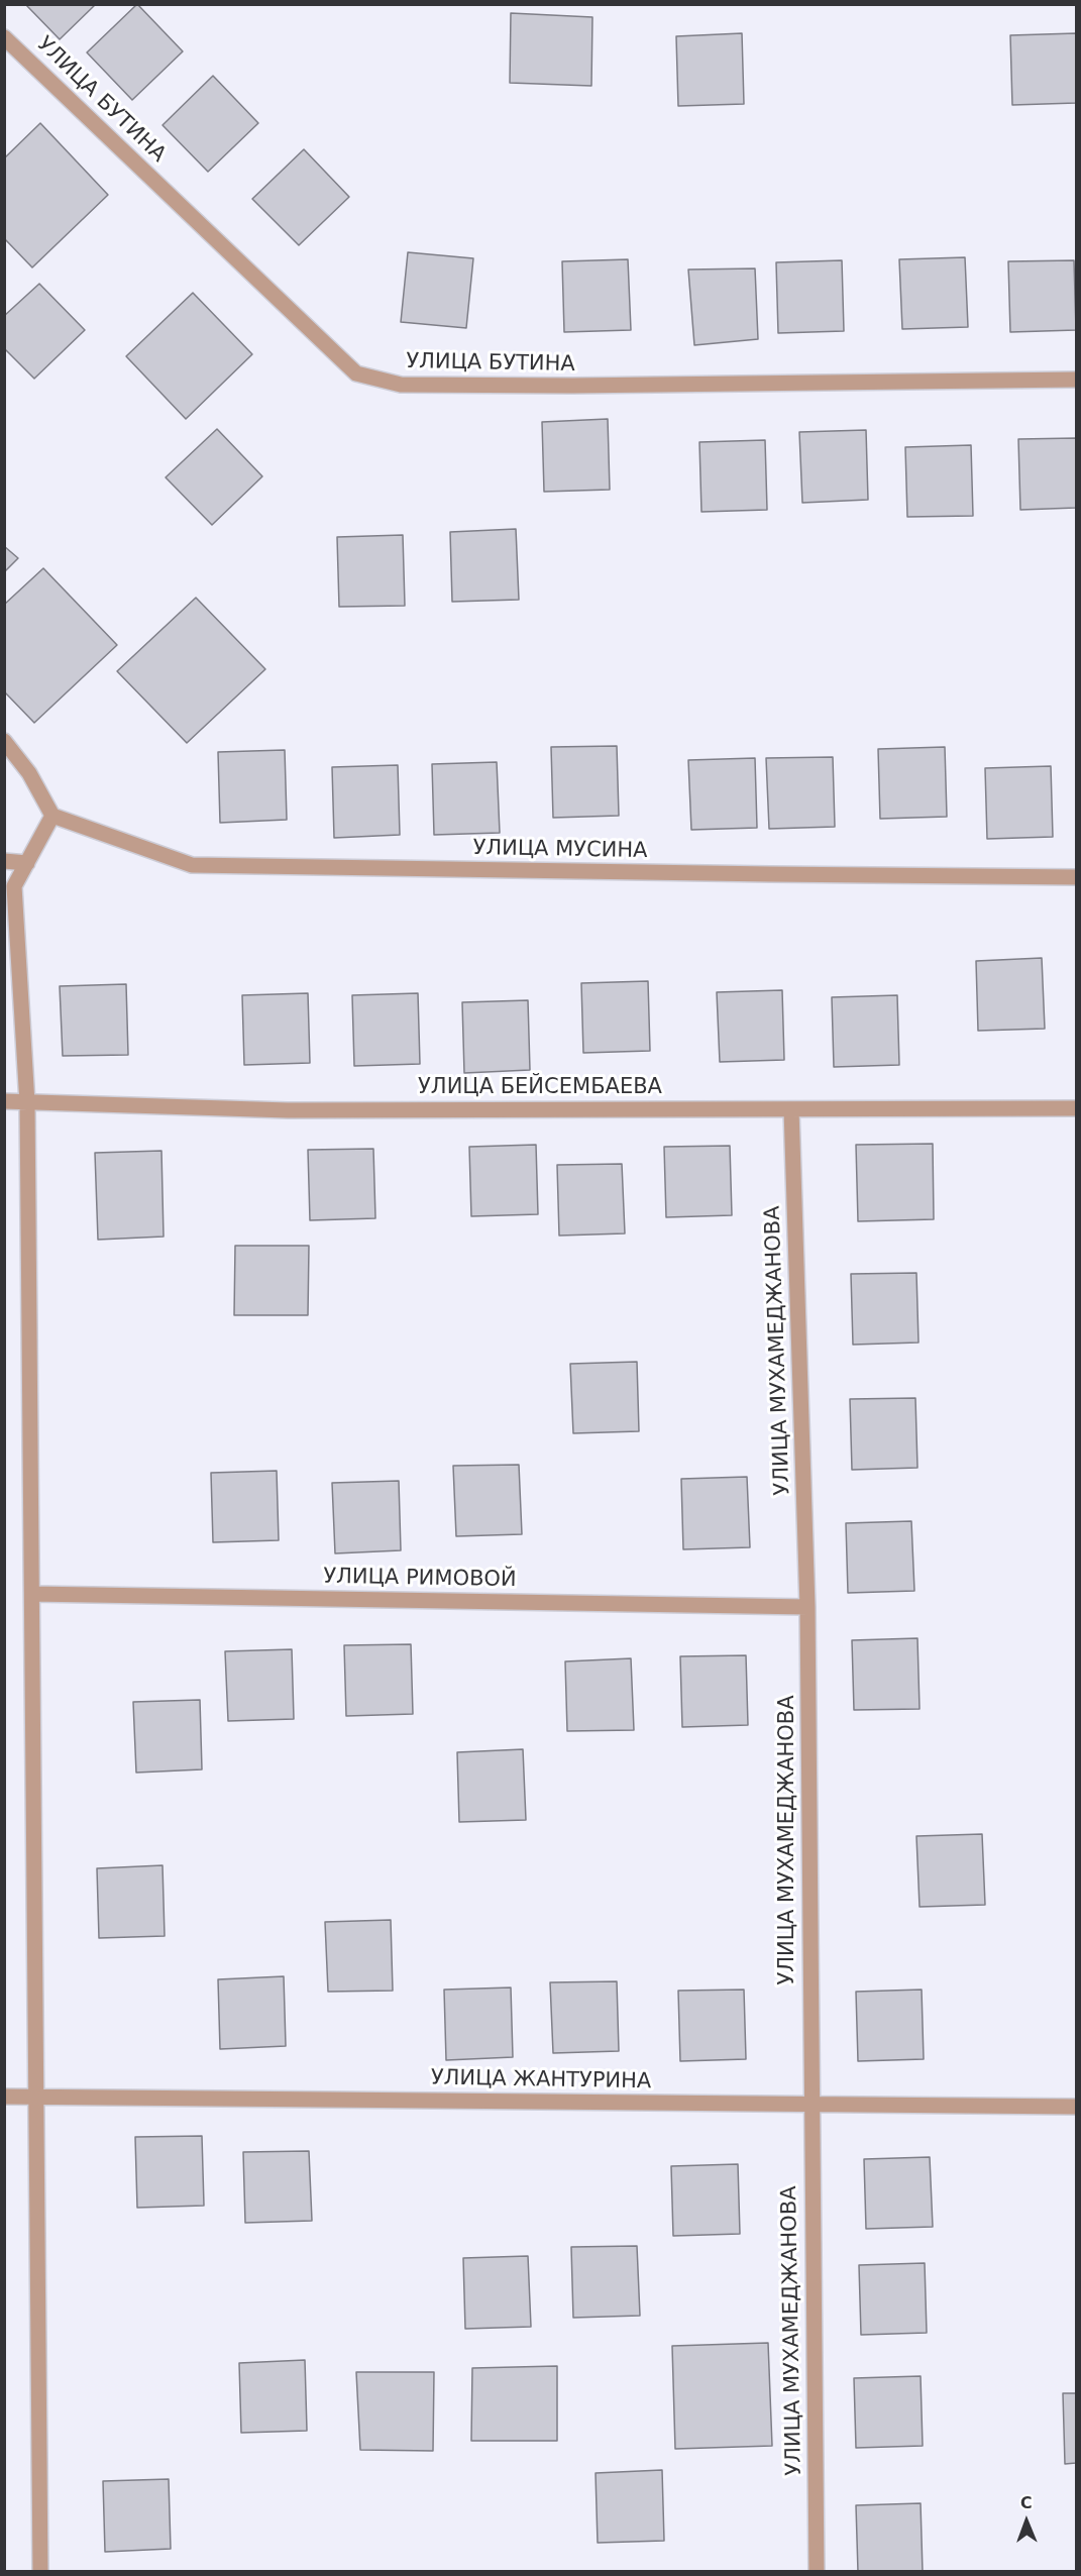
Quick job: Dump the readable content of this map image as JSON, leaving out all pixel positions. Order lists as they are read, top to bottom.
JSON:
{
  "streets": {
    "street": [
      "УЛИЦА БУТИНА",
      "УЛИЦА МУСИНА",
      "УЛИЦА БЕЙСЕМБАЕВА",
      "УЛИЦА МУХАМЕДЖАНОВА",
      "УЛИЦА РИМОВОЙ",
      "УЛИЦА ЖАНТУРИНА"
    ]
  },
  "crossings": [
    ["УЛИЦА БЕЙСЕМБАЕВА", "УЛИЦА МУХАМЕДЖАНОВА"],
    ["УЛИЦА МУХАМЕДЖАНОВА", "УЛИЦА РИМОВОЙ"],
    ["УЛИЦА МУХАМЕДЖАНОВА", "УЛИЦА ЖАНТУРИНА"]
  ],
  "north": "top"
}
